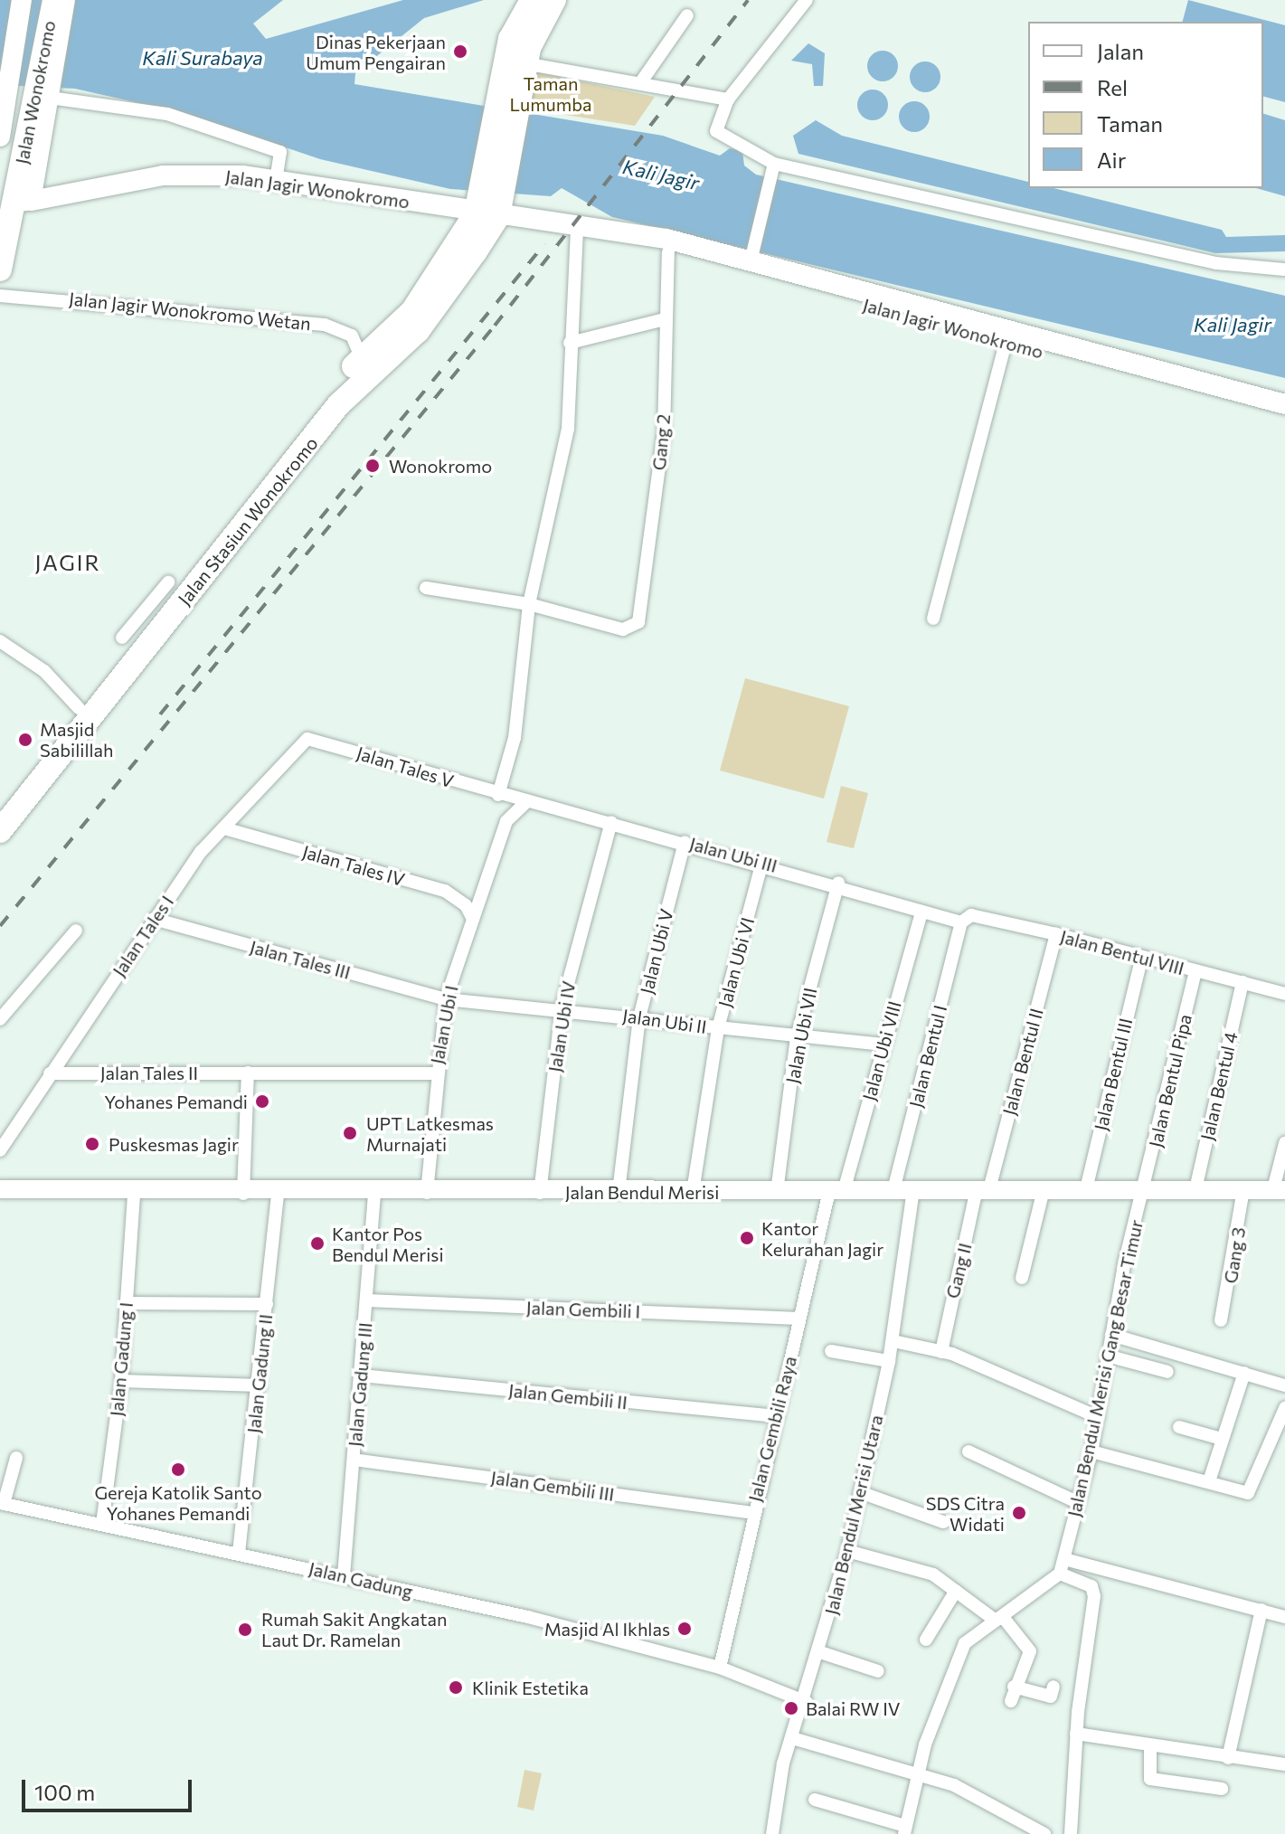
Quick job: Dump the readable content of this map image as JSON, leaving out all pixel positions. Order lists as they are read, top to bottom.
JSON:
{
  "streets": {
    "highway": ["Jalan Wonokromo", "Jalan Stasiun Wonokromo"],
    "main road": ["Jalan Jagir Wonokromo"],
    "street": [
      "Jalan Jagir Wonokromo Wetan",
      "Gang 2",
      "Jalan Tales V",
      "Jalan Ubi III",
      "Jalan Tales IV",
      "Jalan Tales I",
      "Jalan Ubi V",
      "Jalan Bentul VIII",
      "Jalan Tales III",
      "Jalan Ubi VI",
      "Jalan Ubi II",
      "Jalan Ubi I",
      "Jalan Ubi IV",
      "Jalan Ubi VII",
      "Jalan Ubi VIII",
      "Jalan Bentul I",
      "Jalan Bentul II",
      "Jalan Tales II",
      "Jalan Bentul III",
      "Jalan Bentul Pipa",
      "Jalan Bentul 4",
      "Jalan Bendul Merisi",
      "Gang 3",
      "Gang II",
      "Jalan Gembili I",
      "Jalan Gadung I",
      "Jalan Bendul Merisi Gang Besar Timur",
      "Jalan Gadung II",
      "Jalan Gadung III",
      "Jalan Gembili II",
      "Jalan Gembili Raya",
      "Jalan Gembili III",
      "Jalan Bendul Merisi Utara",
      "Jalan Gadung"
    ]
  },
  "crossings": [
    ["Jalan Wonokromo", "Jalan Jagir Wonokromo"],
    ["Jalan Jagir Wonokromo", "Gang 2"],
    ["Jalan Jagir Wonokromo", "Jalan Stasiun Wonokromo"],
    ["Jalan Jagir Wonokromo Wetan", "Jalan Stasiun Wonokromo"],
    ["Jalan Tales V", "Jalan Ubi III"],
    ["Jalan Tales V", "Jalan Tales I"],
    ["Jalan Tales V", "Jalan Ubi I"],
    ["Jalan Ubi III", "Jalan Ubi V"],
    ["Jalan Ubi III", "Jalan Bentul VIII"],
    ["Jalan Ubi III", "Jalan Ubi VI"],
    ["Jalan Ubi III", "Jalan Ubi I"],
    ["Jalan Ubi III", "Jalan Ubi IV"],
    ["Jalan Ubi III", "Jalan Ubi VII"],
    ["Jalan Ubi III", "Jalan Ubi VIII"],
    ["Jalan Ubi III", "Jalan Bentul I"],
    ["Jalan Tales IV", "Jalan Tales I"],
    ["Jalan Tales IV", "Jalan Ubi I"],
    ["Jalan Tales I", "Jalan Tales III"],
    ["Jalan Tales I", "Jalan Tales II"],
    ["Jalan Ubi V", "Jalan Ubi II"],
    ["Jalan Ubi V", "Jalan Bendul Merisi"],
    ["Jalan Bentul VIII", "Jalan Bentul I"],
    ["Jalan Bentul VIII", "Jalan Bentul II"],
    ["Jalan Bentul VIII", "Jalan Bentul III"],
    ["Jalan Bentul VIII", "Jalan Bentul Pipa"],
    ["Jalan Bentul VIII", "Jalan Bentul 4"],
    ["Jalan Tales III", "Jalan Ubi II"],
    ["Jalan Tales III", "Jalan Ubi I"],
    ["Jalan Ubi VI", "Jalan Ubi II"],
    ["Jalan Ubi VI", "Jalan Bendul Merisi"],
    ["Jalan Ubi II", "Jalan Ubi I"],
    ["Jalan Ubi II", "Jalan Ubi IV"],
    ["Jalan Ubi II", "Jalan Ubi VII"],
    ["Jalan Ubi II", "Jalan Ubi VIII"],
    ["Jalan Ubi I", "Jalan Tales II"],
    ["Jalan Ubi I", "Jalan Bendul Merisi"],
    ["Jalan Ubi IV", "Jalan Bendul Merisi"],
    ["Jalan Ubi VII", "Jalan Bendul Merisi"],
    ["Jalan Ubi VIII", "Jalan Bendul Merisi"],
    ["Jalan Ubi VIII", "Jalan Gembili Raya"],
    ["Jalan Bentul I", "Jalan Bendul Merisi"],
    ["Jalan Bentul II", "Jalan Bendul Merisi"],
    ["Jalan Bentul II", "Gang II"],
    ["Jalan Bentul III", "Jalan Bendul Merisi"],
    ["Jalan Bentul Pipa", "Jalan Bendul Merisi"],
    ["Jalan Bentul Pipa", "Jalan Bendul Merisi Gang Besar Timur"],
    ["Jalan Bentul 4", "Jalan Bendul Merisi"],
    ["Jalan Bendul Merisi", "Gang 3"],
    ["Jalan Bendul Merisi", "Gang II"],
    ["Jalan Bendul Merisi", "Jalan Gadung I"],
    ["Jalan Bendul Merisi", "Jalan Bendul Merisi Gang Besar Timur"],
    ["Jalan Bendul Merisi", "Jalan Gadung II"],
    ["Jalan Bendul Merisi", "Jalan Gadung III"],
    ["Jalan Bendul Merisi", "Jalan Gembili Raya"],
    ["Jalan Bendul Merisi", "Jalan Bendul Merisi Utara"],
    ["Jalan Gembili I", "Jalan Gadung III"],
    ["Jalan Gembili I", "Jalan Gembili Raya"],
    ["Jalan Gadung I", "Jalan Gadung"],
    ["Jalan Gadung II", "Jalan Gadung"],
    ["Jalan Gadung III", "Jalan Gembili II"],
    ["Jalan Gadung III", "Jalan Gembili III"],
    ["Jalan Gadung III", "Jalan Gadung"],
    ["Jalan Gembili II", "Jalan Gembili Raya"],
    ["Jalan Gembili Raya", "Jalan Gembili III"],
    ["Jalan Gembili Raya", "Jalan Gadung"],
    ["Jalan Bendul Merisi Utara", "Jalan Gadung"]
  ],
  "districts": ["JAGIR"],
  "water": ["Kali Surabaya", "Kali Jagir"],
  "parks": ["Taman Lumumba"],
  "places": [
    "Dinas Pekerjaan Umum Pengairan",
    "Wonokromo",
    "Masjid Sabilillah",
    "Yohanes Pemandi",
    "UPT Latkesmas Murnajati",
    "Puskesmas Jagir",
    "Kantor Kelurahan Jagir",
    "Kantor Pos Bendul Merisi",
    "Gereja Katolik Santo Yohanes Pemandi",
    "SDS Citra Widati",
    "Masjid Al Ikhlas",
    "Rumah Sakit Angkatan Laut Dr. Ramelan",
    "Klinik Estetika",
    "Balai RW IV"
  ],
  "legend": [
    "Jalan",
    "Rel",
    "Taman",
    "Air"
  ],
  "scale_bar": "100 m"
}
